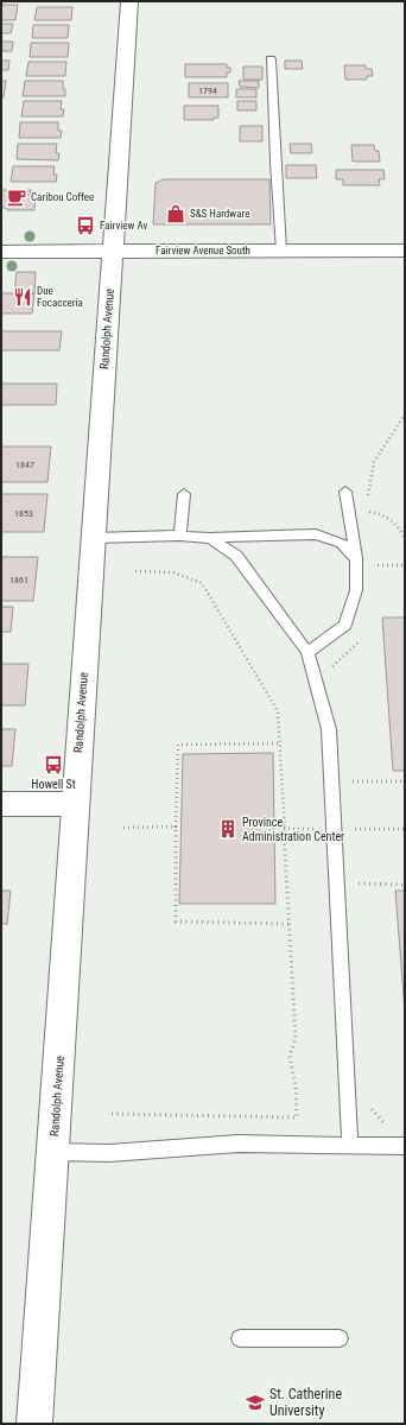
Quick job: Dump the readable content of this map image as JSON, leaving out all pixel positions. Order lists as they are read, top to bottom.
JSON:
{
  "streets": {
    "main road": ["Fairview Avenue South", "Randolph Avenue"]
  },
  "crossings": [
    ["Fairview Avenue South", "Randolph Avenue"]
  ],
  "places": {
    "cafe": ["Caribou Coffee"],
    "shop": ["S&S Hardware"],
    "bus stop": ["Fairview Av", "Howell St"],
    "restaurant": ["Due Focacceria"],
    "building": ["Province Administration Center"],
    "school or university": ["St. Catherine University"]
  },
  "house_numbers": [
    "1794",
    "1847",
    "1853",
    "1861"
  ]
}
